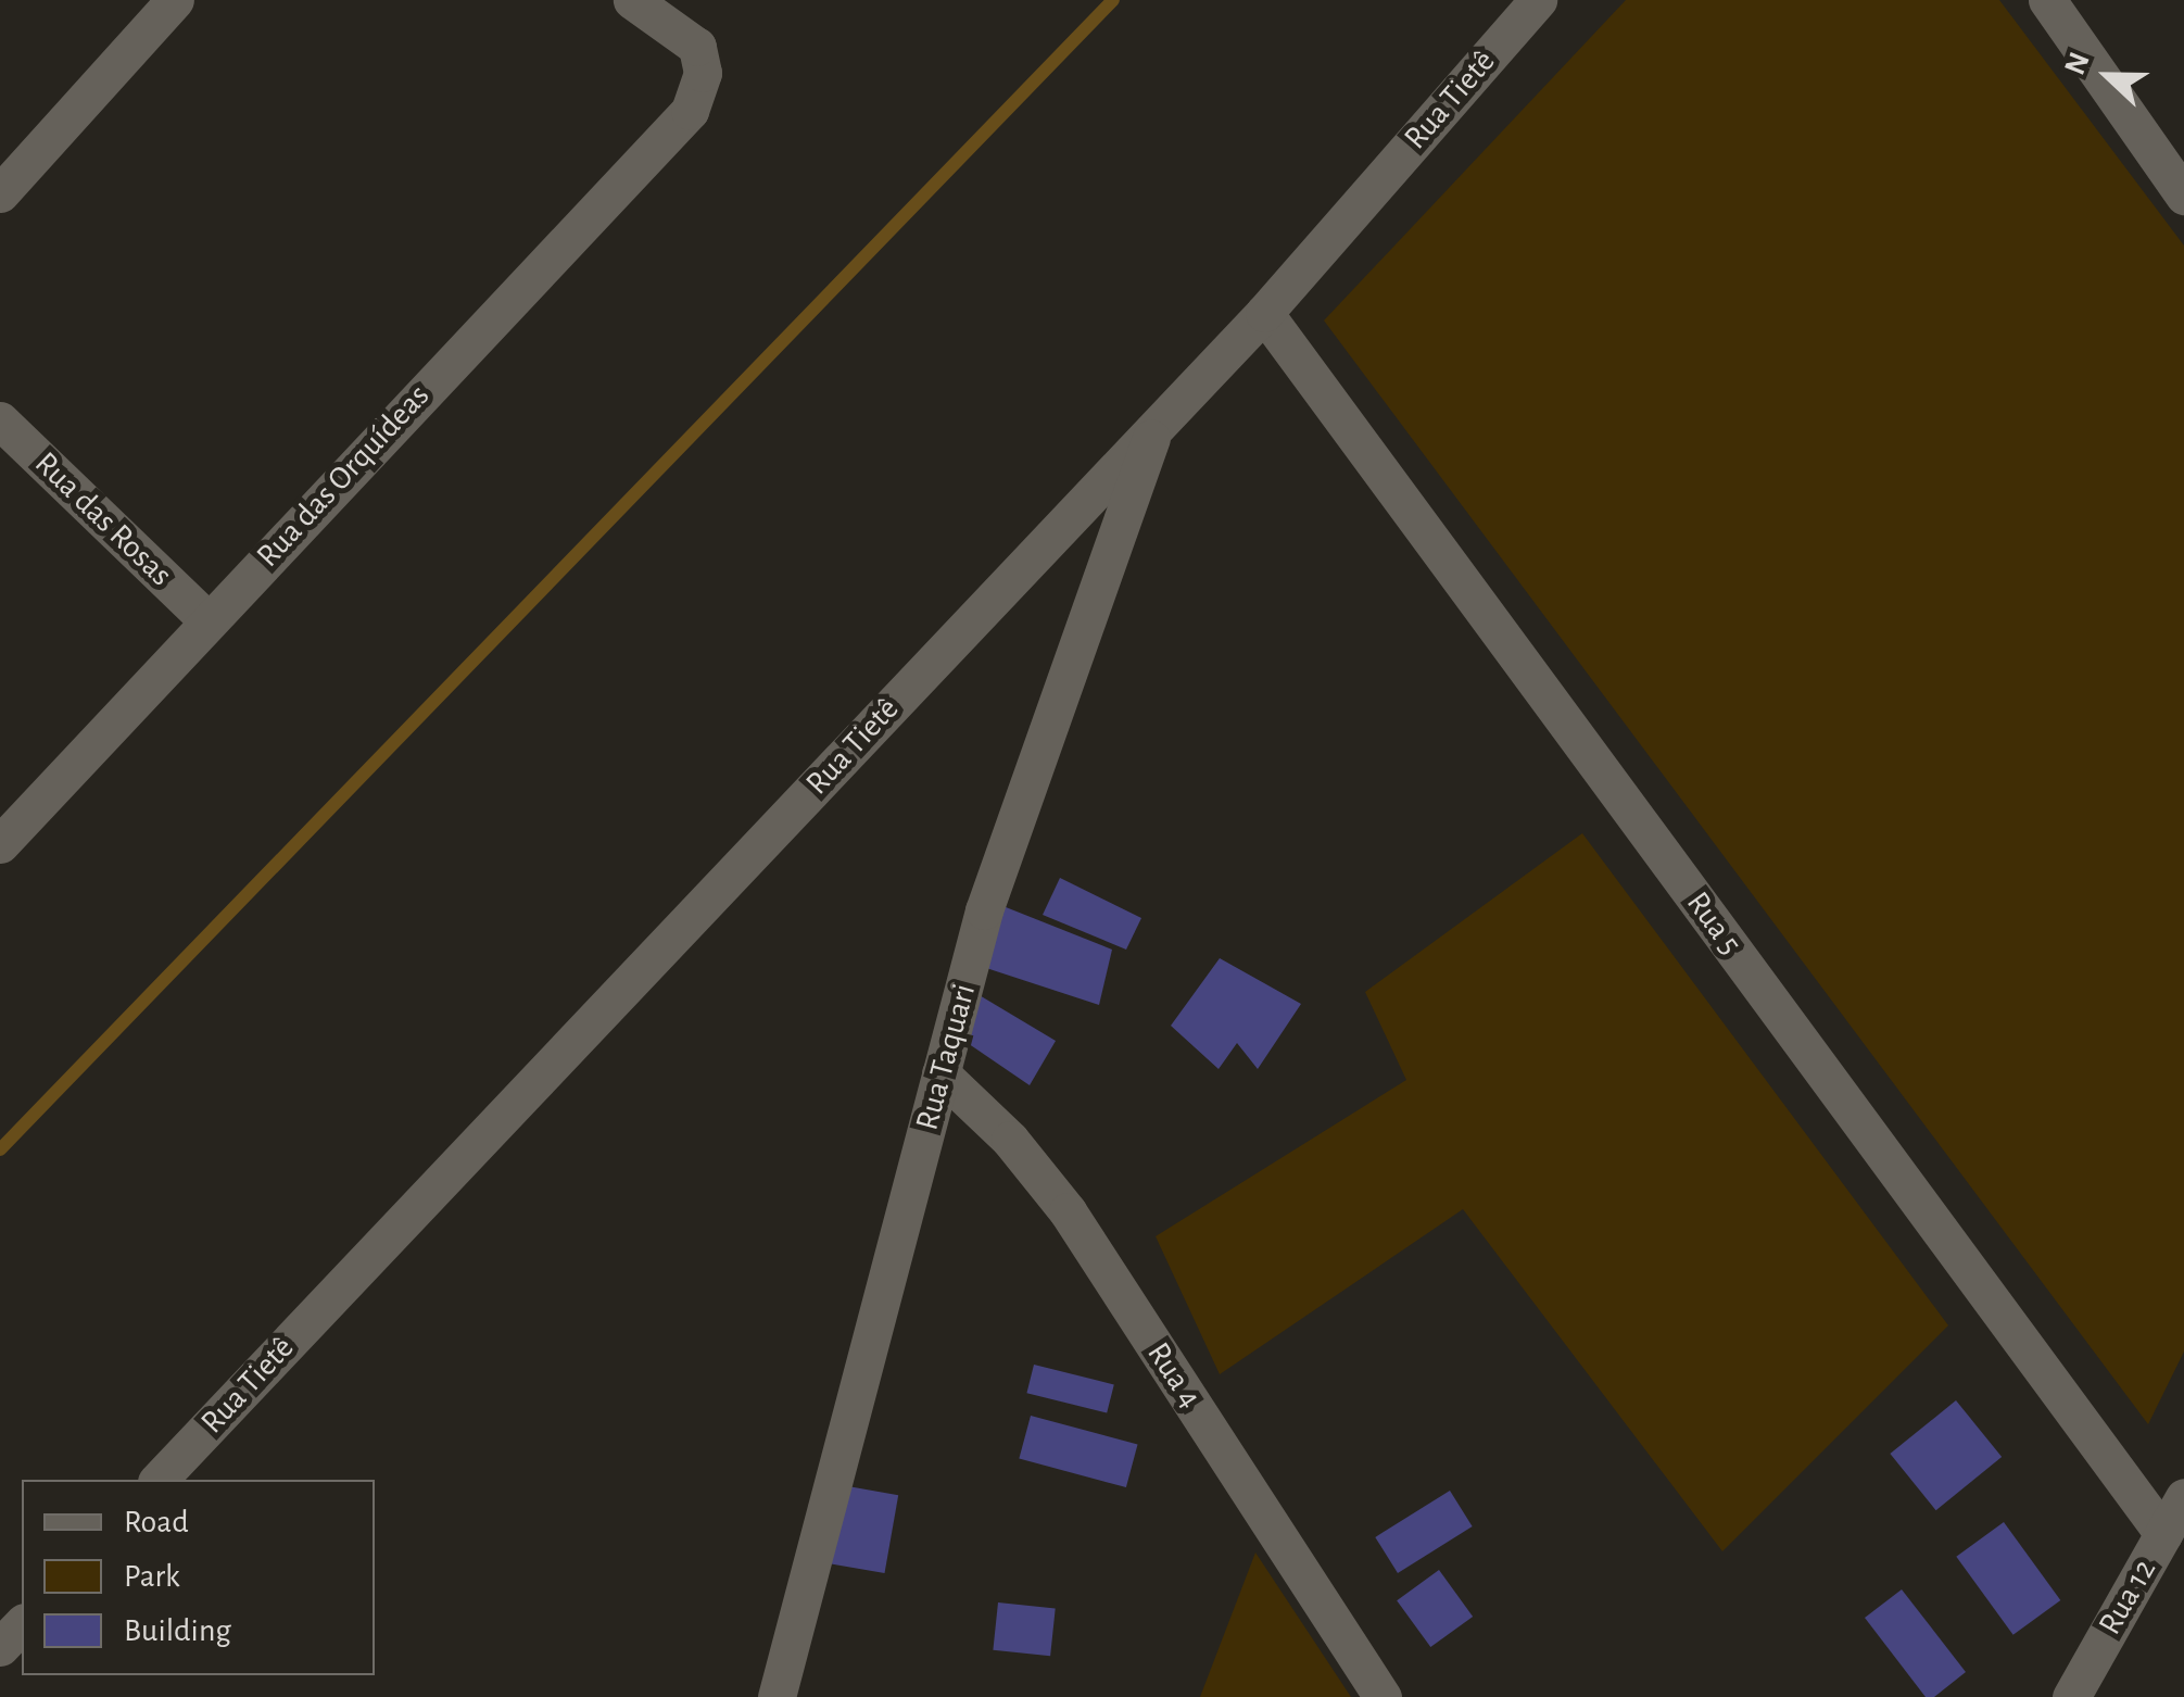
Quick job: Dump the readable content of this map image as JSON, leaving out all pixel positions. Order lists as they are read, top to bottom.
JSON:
{
  "streets": {
    "street": [
      "Rua Tietê",
      "Rua das Orquídeas",
      "Rua das Rosas",
      "Rua 5",
      "Rua Taquari",
      "Rua 4",
      "Rua 12"
    ]
  },
  "crossings": [
    ["Rua Tietê", "Rua 5"],
    ["Rua Tietê", "Rua Taquari"],
    ["Rua das Orquídeas", "Rua das Rosas"],
    ["Rua 5", "Rua 12"],
    ["Rua Taquari", "Rua 4"]
  ],
  "legend": ["Road", "Park", "Building"],
  "north": "left"
}
